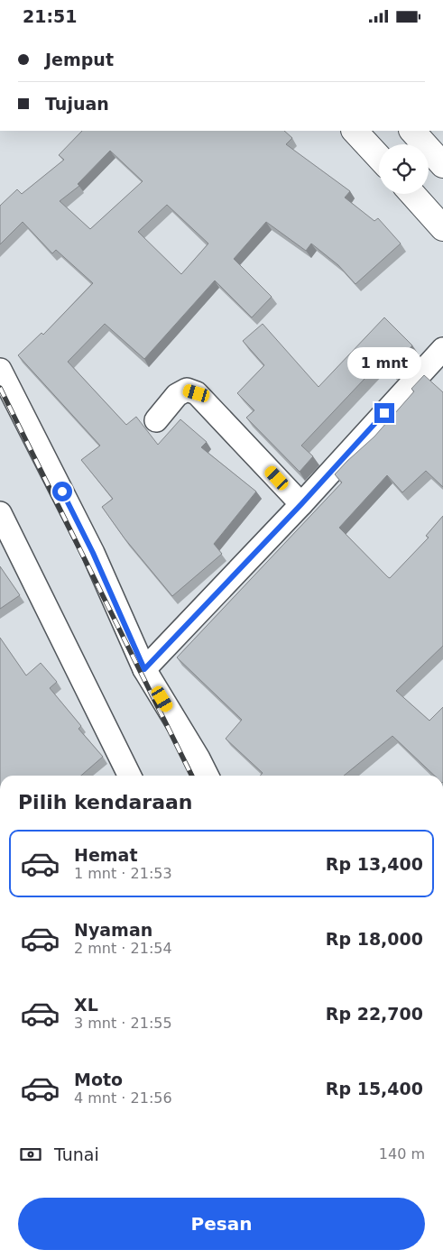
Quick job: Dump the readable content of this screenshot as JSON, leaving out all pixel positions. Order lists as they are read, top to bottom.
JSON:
{
  "page": {
    "status": "21:51",
    "banner": ["Jemput", "Tujuan"],
    "bubble": "1 mnt",
    "heading": "Pilih kendaraan",
    "list": [
      {
        "name": "Hemat",
        "note": "1 mnt · 21:53",
        "value": "Rp 13,400"
      },
      {
        "name": "Nyaman",
        "note": "2 mnt · 21:54",
        "value": "Rp 18,000"
      },
      {
        "name": "XL",
        "note": "3 mnt · 21:55",
        "value": "Rp 22,700"
      },
      {
        "name": "Moto",
        "note": "4 mnt · 21:56",
        "value": "Rp 15,400"
      }
    ],
    "pay": ["Tunai", "140 m"],
    "buttons": "Pesan"
  }
}
